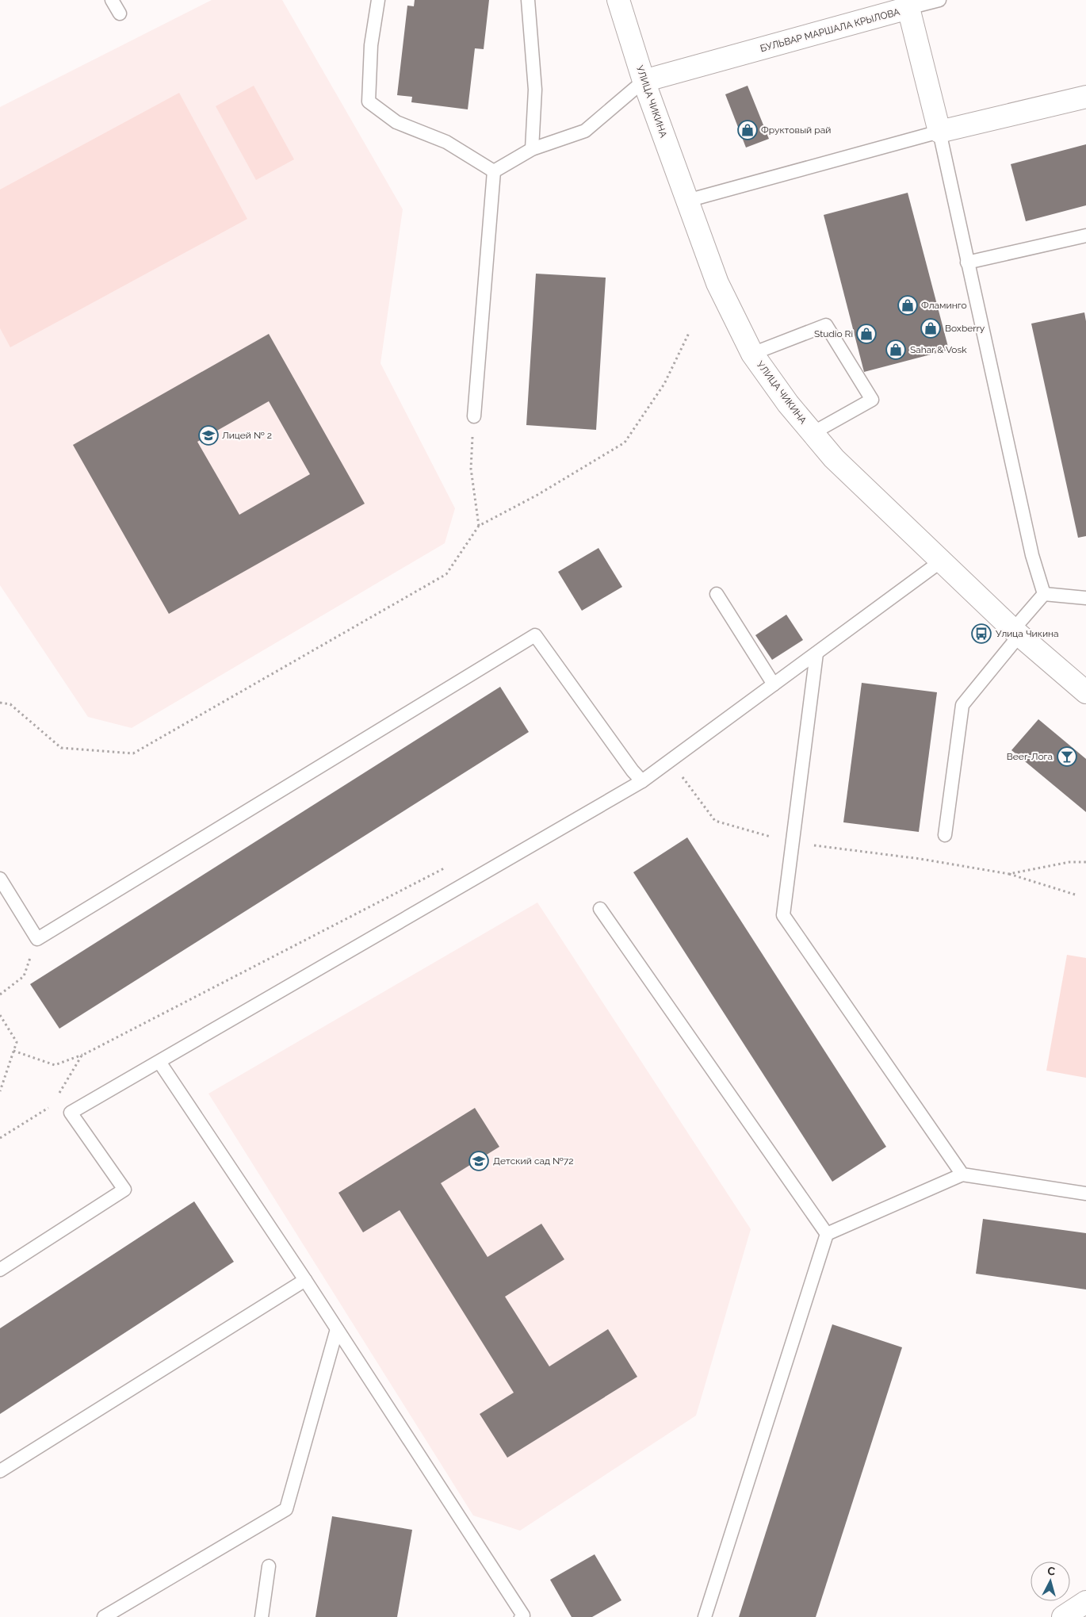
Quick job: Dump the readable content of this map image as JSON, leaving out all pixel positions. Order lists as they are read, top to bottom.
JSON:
{
  "streets": {
    "street": ["БУЛЬВАР МАРШАЛА КРЫЛОВА", "УЛИЦА ЧИКИНА"]
  },
  "crossings": [
    ["БУЛЬВАР МАРШАЛА КРЫЛОВА", "УЛИЦА ЧИКИНА"]
  ],
  "places": {
    "shop": [
      "Фруктовый рай",
      "Фламинго",
      "Boxberry",
      "Studio Ri",
      "Sahar & Vosk"
    ],
    "school or university": ["Лицей № 2", "Детский сад №72"],
    "bus stop": ["Улица Чикина"],
    "bar": ["Beer-Лога"]
  },
  "north": "top"
}
